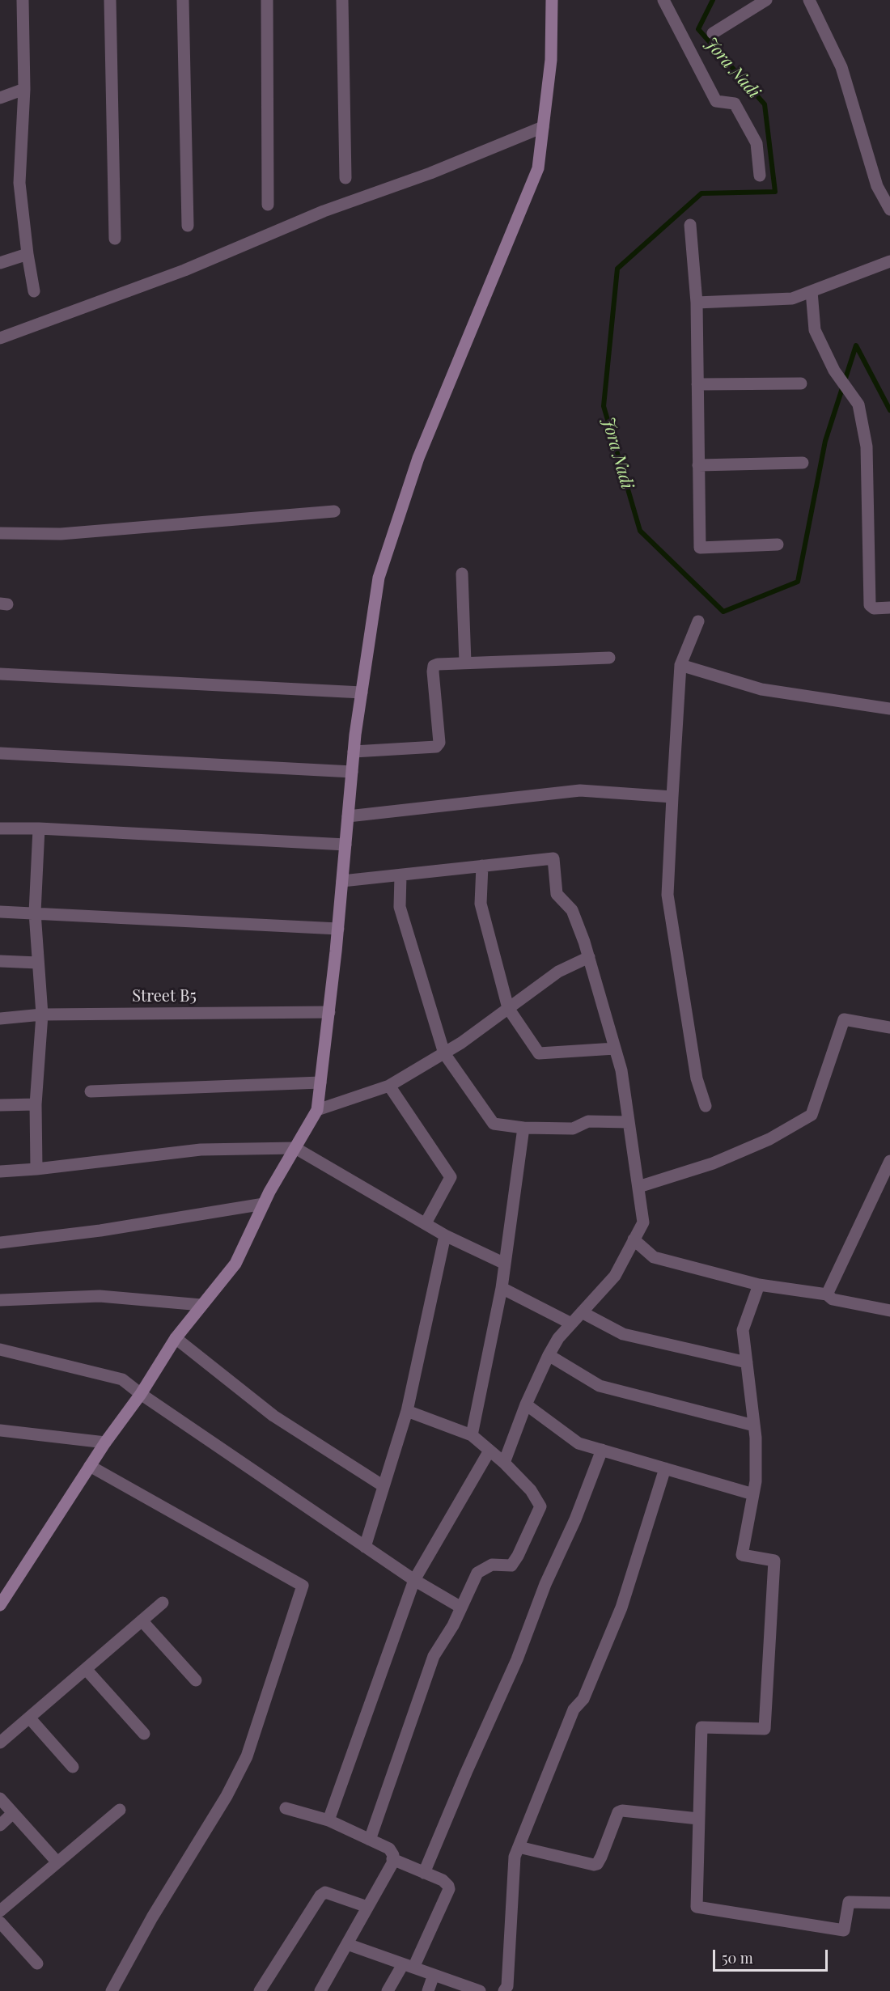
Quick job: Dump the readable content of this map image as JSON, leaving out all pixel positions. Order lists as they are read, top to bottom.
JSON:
{
  "streets": {
    "street": ["Street B5"]
  },
  "water": ["Jora Nadi"],
  "scale_bar": "50 m"
}
